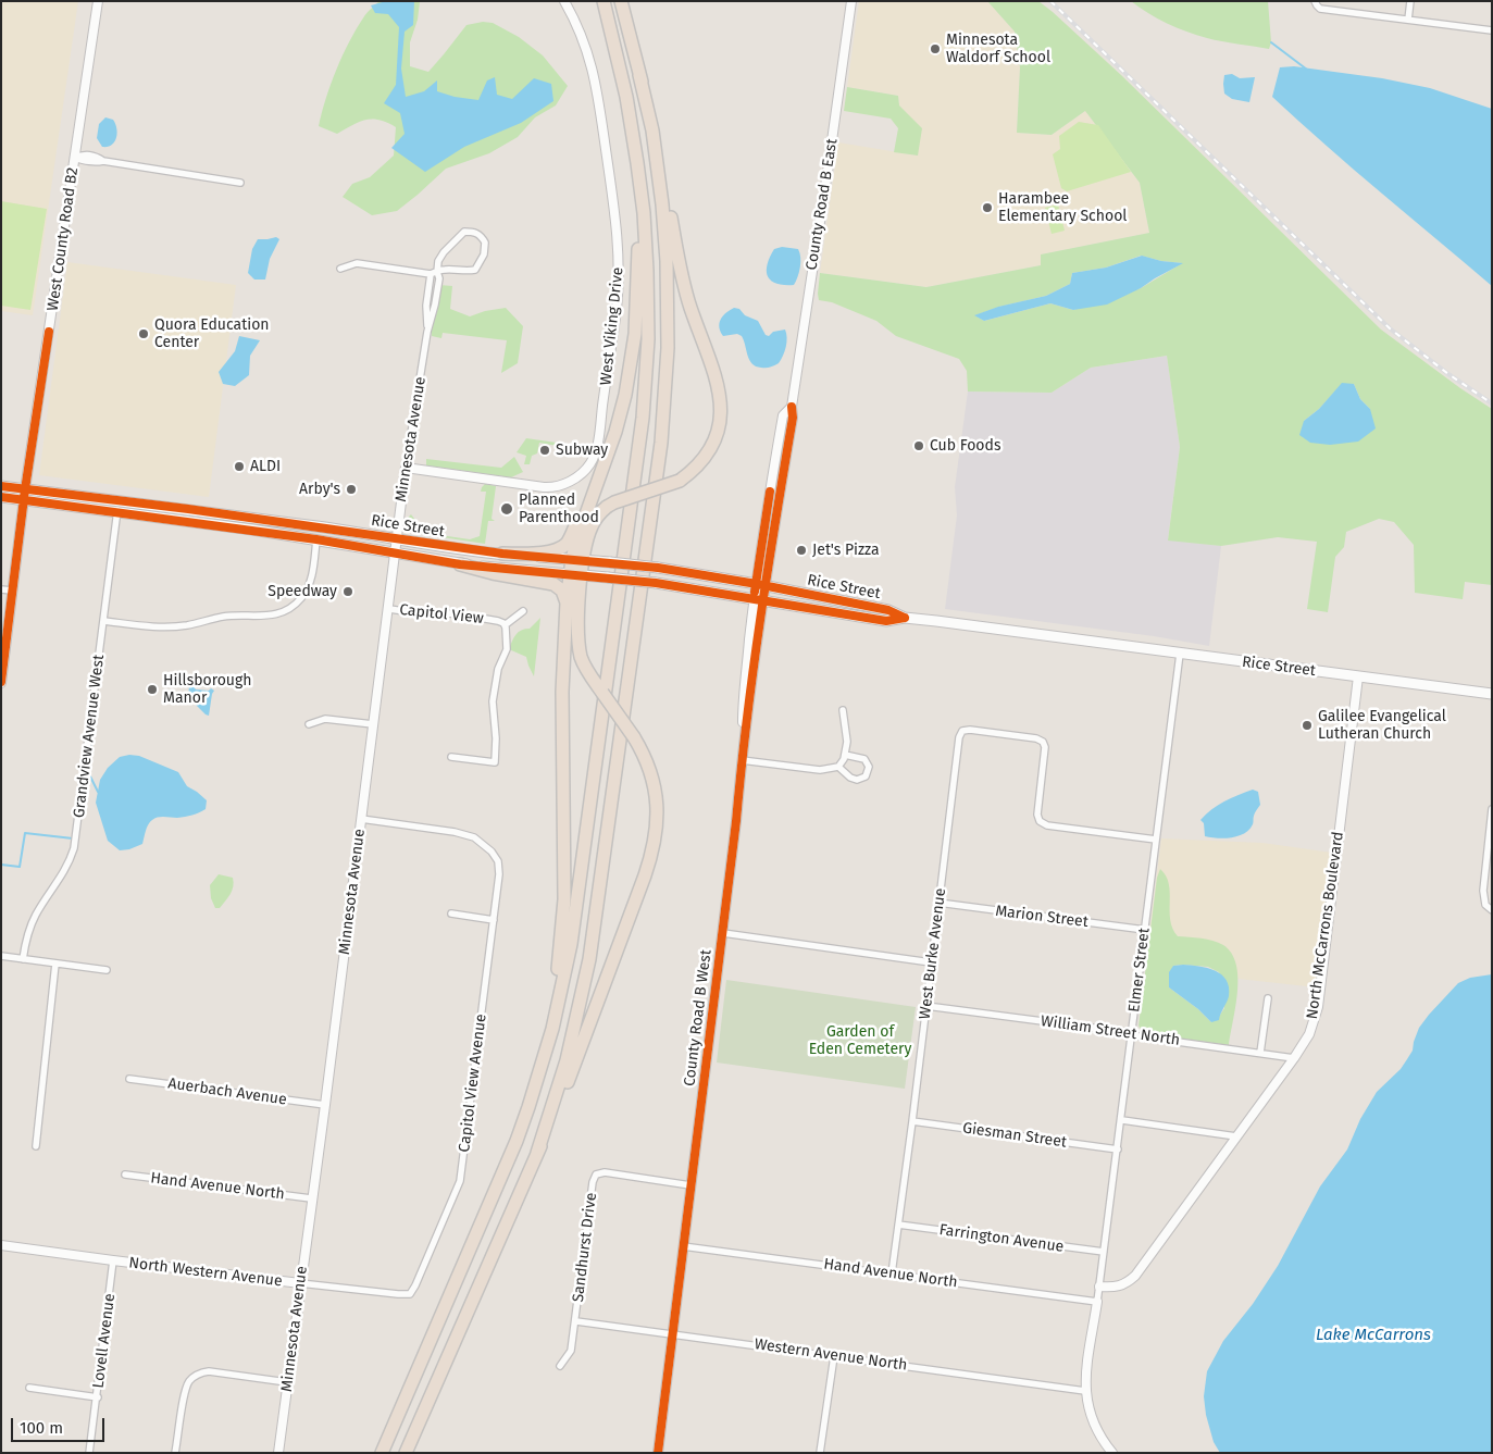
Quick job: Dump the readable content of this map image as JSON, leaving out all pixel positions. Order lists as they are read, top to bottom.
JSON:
{
  "streets": {
    "main road": ["Rice Street"],
    "street": [
      "County Road B East",
      "West County Road B2",
      "West Viking Drive",
      "Minnesota Avenue",
      "Capitol View",
      "Grandview Avenue West",
      "Marion Street",
      "North McCarrons Boulevard",
      "West Burke Avenue",
      "Elmer Street",
      "County Road B West",
      "William Street North",
      "Capitol View Avenue",
      "Auerbach Avenue",
      "Giesman Street",
      "Hand Avenue North",
      "Farrington Avenue",
      "Sandhurst Drive",
      "North Western Avenue",
      "Lovell Avenue",
      "Western Avenue North"
    ]
  },
  "crossings": [
    ["County Road B East", "Rice Street"],
    ["County Road B East", "County Road B West"],
    ["West County Road B2", "Rice Street"],
    ["West Viking Drive", "Minnesota Avenue"],
    ["Minnesota Avenue", "Rice Street"],
    ["Minnesota Avenue", "Capitol View"],
    ["Minnesota Avenue", "Capitol View Avenue"],
    ["Minnesota Avenue", "Auerbach Avenue"],
    ["Minnesota Avenue", "Hand Avenue North"],
    ["Minnesota Avenue", "North Western Avenue"],
    ["Rice Street", "Grandview Avenue West"],
    ["Rice Street", "North McCarrons Boulevard"],
    ["Rice Street", "Elmer Street"],
    ["Rice Street", "County Road B West"],
    ["Marion Street", "West Burke Avenue"],
    ["Marion Street", "Elmer Street"],
    ["North McCarrons Boulevard", "Elmer Street"],
    ["North McCarrons Boulevard", "William Street North"],
    ["West Burke Avenue", "Elmer Street"],
    ["West Burke Avenue", "William Street North"],
    ["West Burke Avenue", "Giesman Street"],
    ["West Burke Avenue", "Hand Avenue North"],
    ["West Burke Avenue", "Farrington Avenue"],
    ["Elmer Street", "William Street North"],
    ["Elmer Street", "Giesman Street"],
    ["Elmer Street", "Hand Avenue North"],
    ["Elmer Street", "Farrington Avenue"],
    ["County Road B West", "Hand Avenue North"],
    ["County Road B West", "Sandhurst Drive"],
    ["County Road B West", "Western Avenue North"],
    ["Capitol View Avenue", "North Western Avenue"],
    ["Sandhurst Drive", "Western Avenue North"],
    ["North Western Avenue", "Lovell Avenue"]
  ],
  "water": ["Lake McCarrons"],
  "parks": ["Garden of Eden Cemetery"],
  "places": [
    "Minnesota Waldorf School",
    "Harambee Elementary School",
    "Quora Education Center",
    "Cub Foods",
    "Subway",
    "ALDI",
    "Arby's",
    "Planned Parenthood",
    "Jet's Pizza",
    "Speedway",
    "Hillsborough Manor",
    "Galilee Evangelical Lutheran Church"
  ],
  "scale_bar": "100 m"
}
